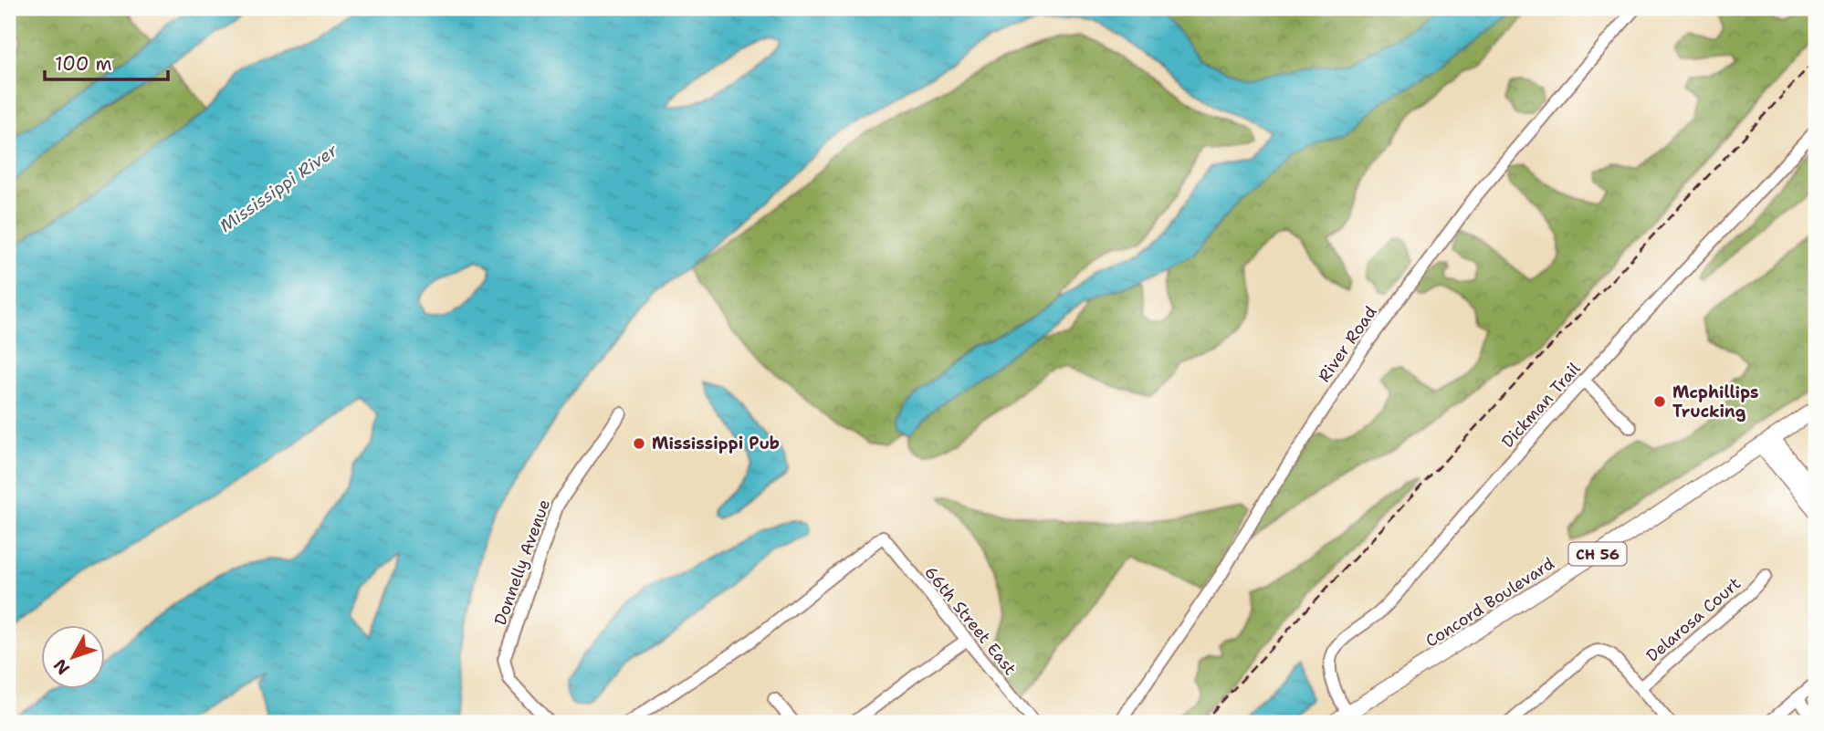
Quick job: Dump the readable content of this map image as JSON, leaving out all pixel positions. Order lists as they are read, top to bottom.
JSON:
{
  "streets": {
    "main road": ["CH 56", "Concord Boulevard"],
    "street": [
      "River Road",
      "Dickman Trail",
      "Donnelly Avenue",
      "Delarosa Court",
      "66th Street East"
    ]
  },
  "crossings": [
    ["Dickman Trail", "Concord Boulevard"],
    ["CH 56", "Concord Boulevard"]
  ],
  "water": ["Mississippi River"],
  "places": ["Mcphillips Trucking", "Mississippi Pub"],
  "scale_bar": "100 m",
  "north": "bottom left"
}
